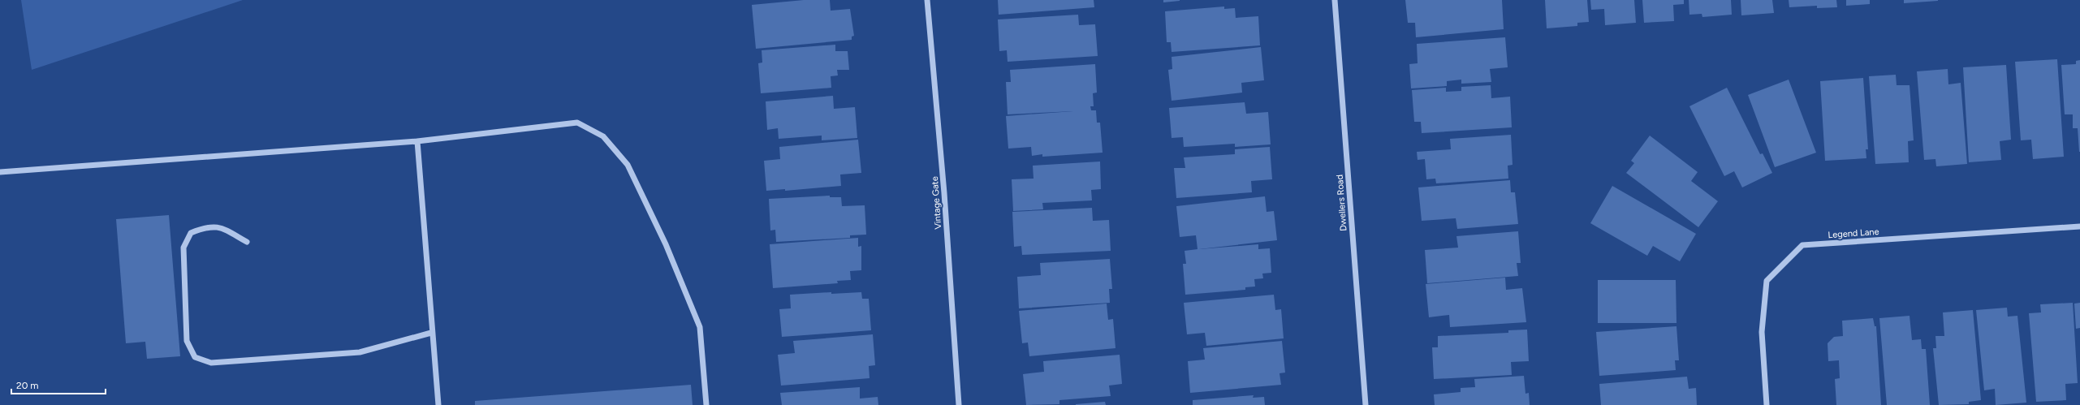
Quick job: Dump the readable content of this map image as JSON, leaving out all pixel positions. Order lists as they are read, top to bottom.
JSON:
{
  "streets": {
    "street": ["Vintage Gate", "Dwellers Road", "Legend Lane"]
  },
  "scale_bar": "20 m"
}
